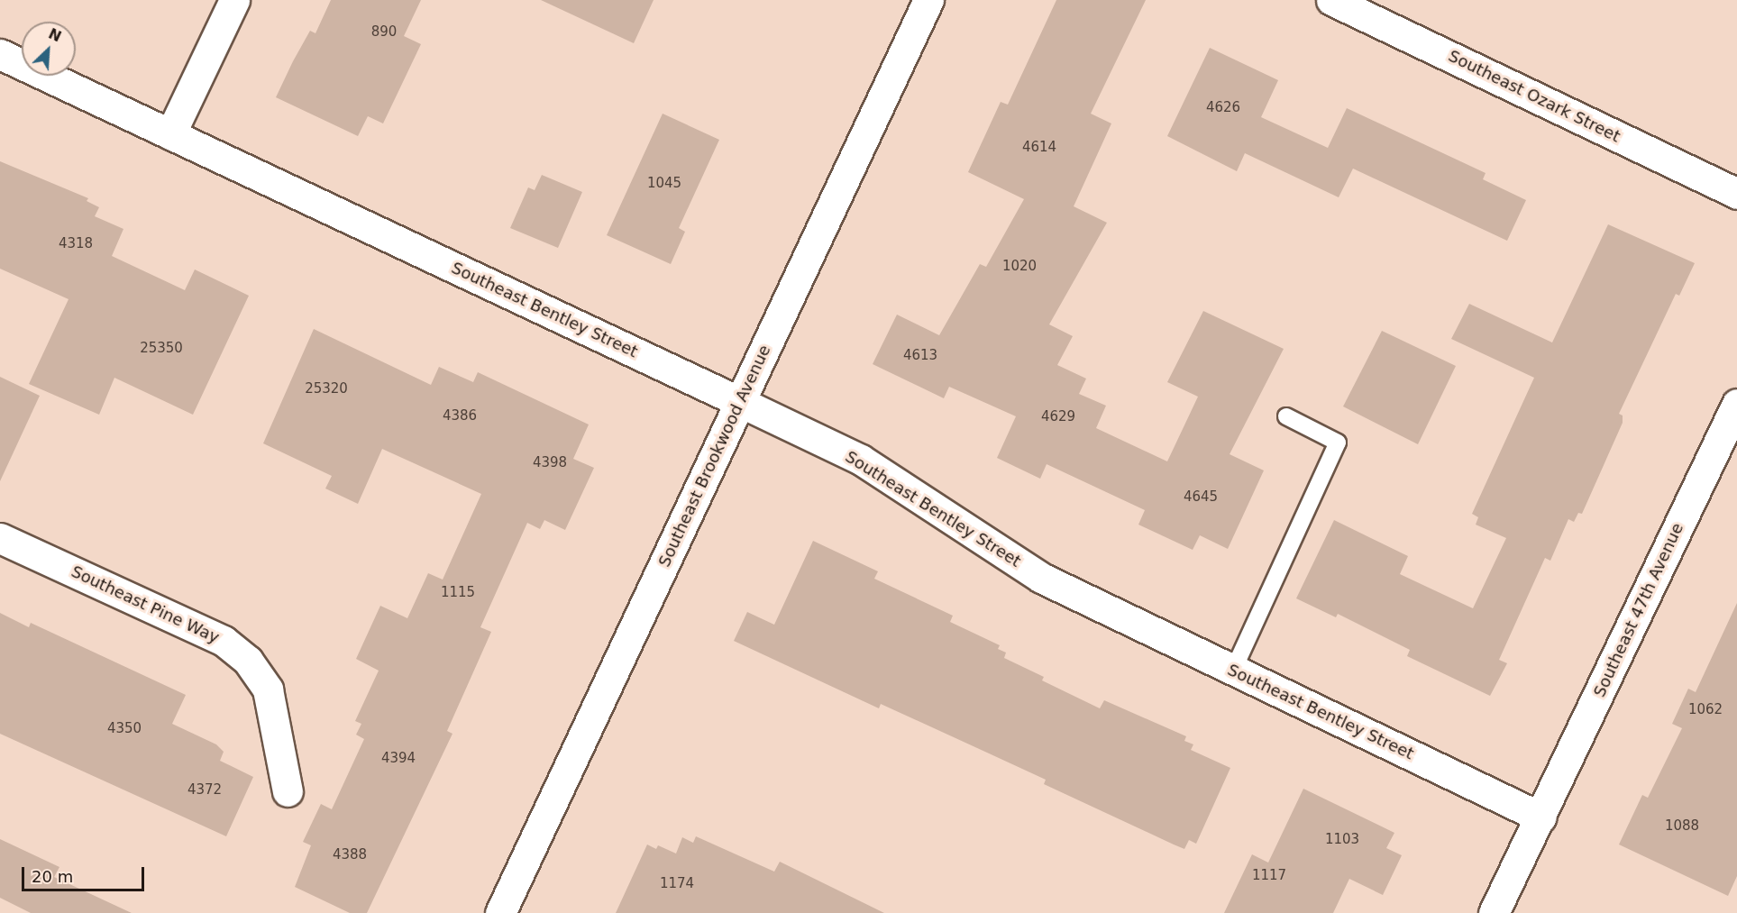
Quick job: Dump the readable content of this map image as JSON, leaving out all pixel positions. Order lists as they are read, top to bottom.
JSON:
{
  "streets": {
    "street": [
      "Southeast Ozark Street",
      "Southeast Bentley Street",
      "Southeast Brookwood Avenue",
      "Southeast Pine Way",
      "Southeast 47th Avenue"
    ]
  },
  "crossings": [
    ["Southeast Bentley Street", "Southeast Brookwood Avenue"],
    ["Southeast Bentley Street", "Southeast 47th Avenue"]
  ],
  "house_numbers": [
    "890",
    "4626",
    "4614",
    "1045",
    "4318",
    "1020",
    "25350",
    "4613",
    "25320",
    "4386",
    "4629",
    "4398",
    "4645",
    "1115",
    "1062",
    "4350",
    "4394",
    "4372",
    "1088",
    "1103",
    "4388",
    "1117",
    "1174"
  ],
  "scale_bar": "20 m",
  "north": "top right"
}
